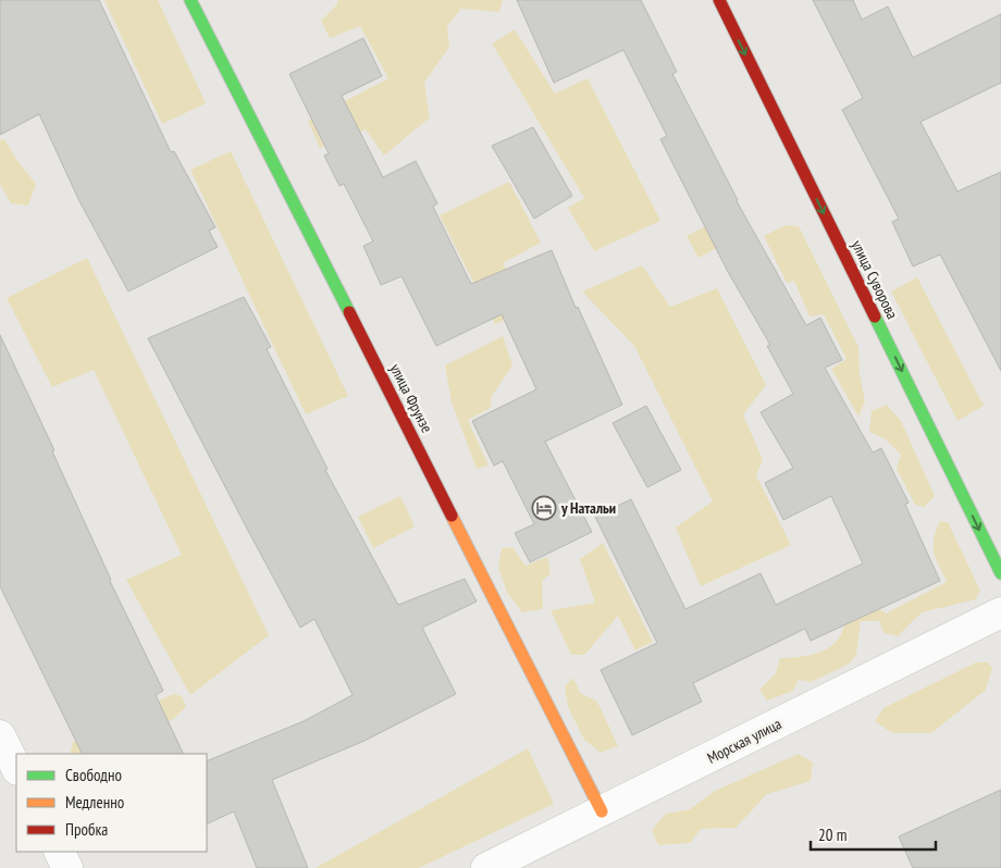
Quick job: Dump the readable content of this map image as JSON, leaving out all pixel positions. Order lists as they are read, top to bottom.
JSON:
{
  "streets": {
    "street": ["улица Суворова", "улица Фрунзе", "Морская улица"]
  },
  "crossings": [
    ["улица Фрунзе", "Морская улица"]
  ],
  "one_way": ["улица Суворова"],
  "places": {
    "hotel": ["у Натальи"]
  },
  "legend": ["Свободно", "Медленно", "Пробка"],
  "scale_bar": "20 m"
}
